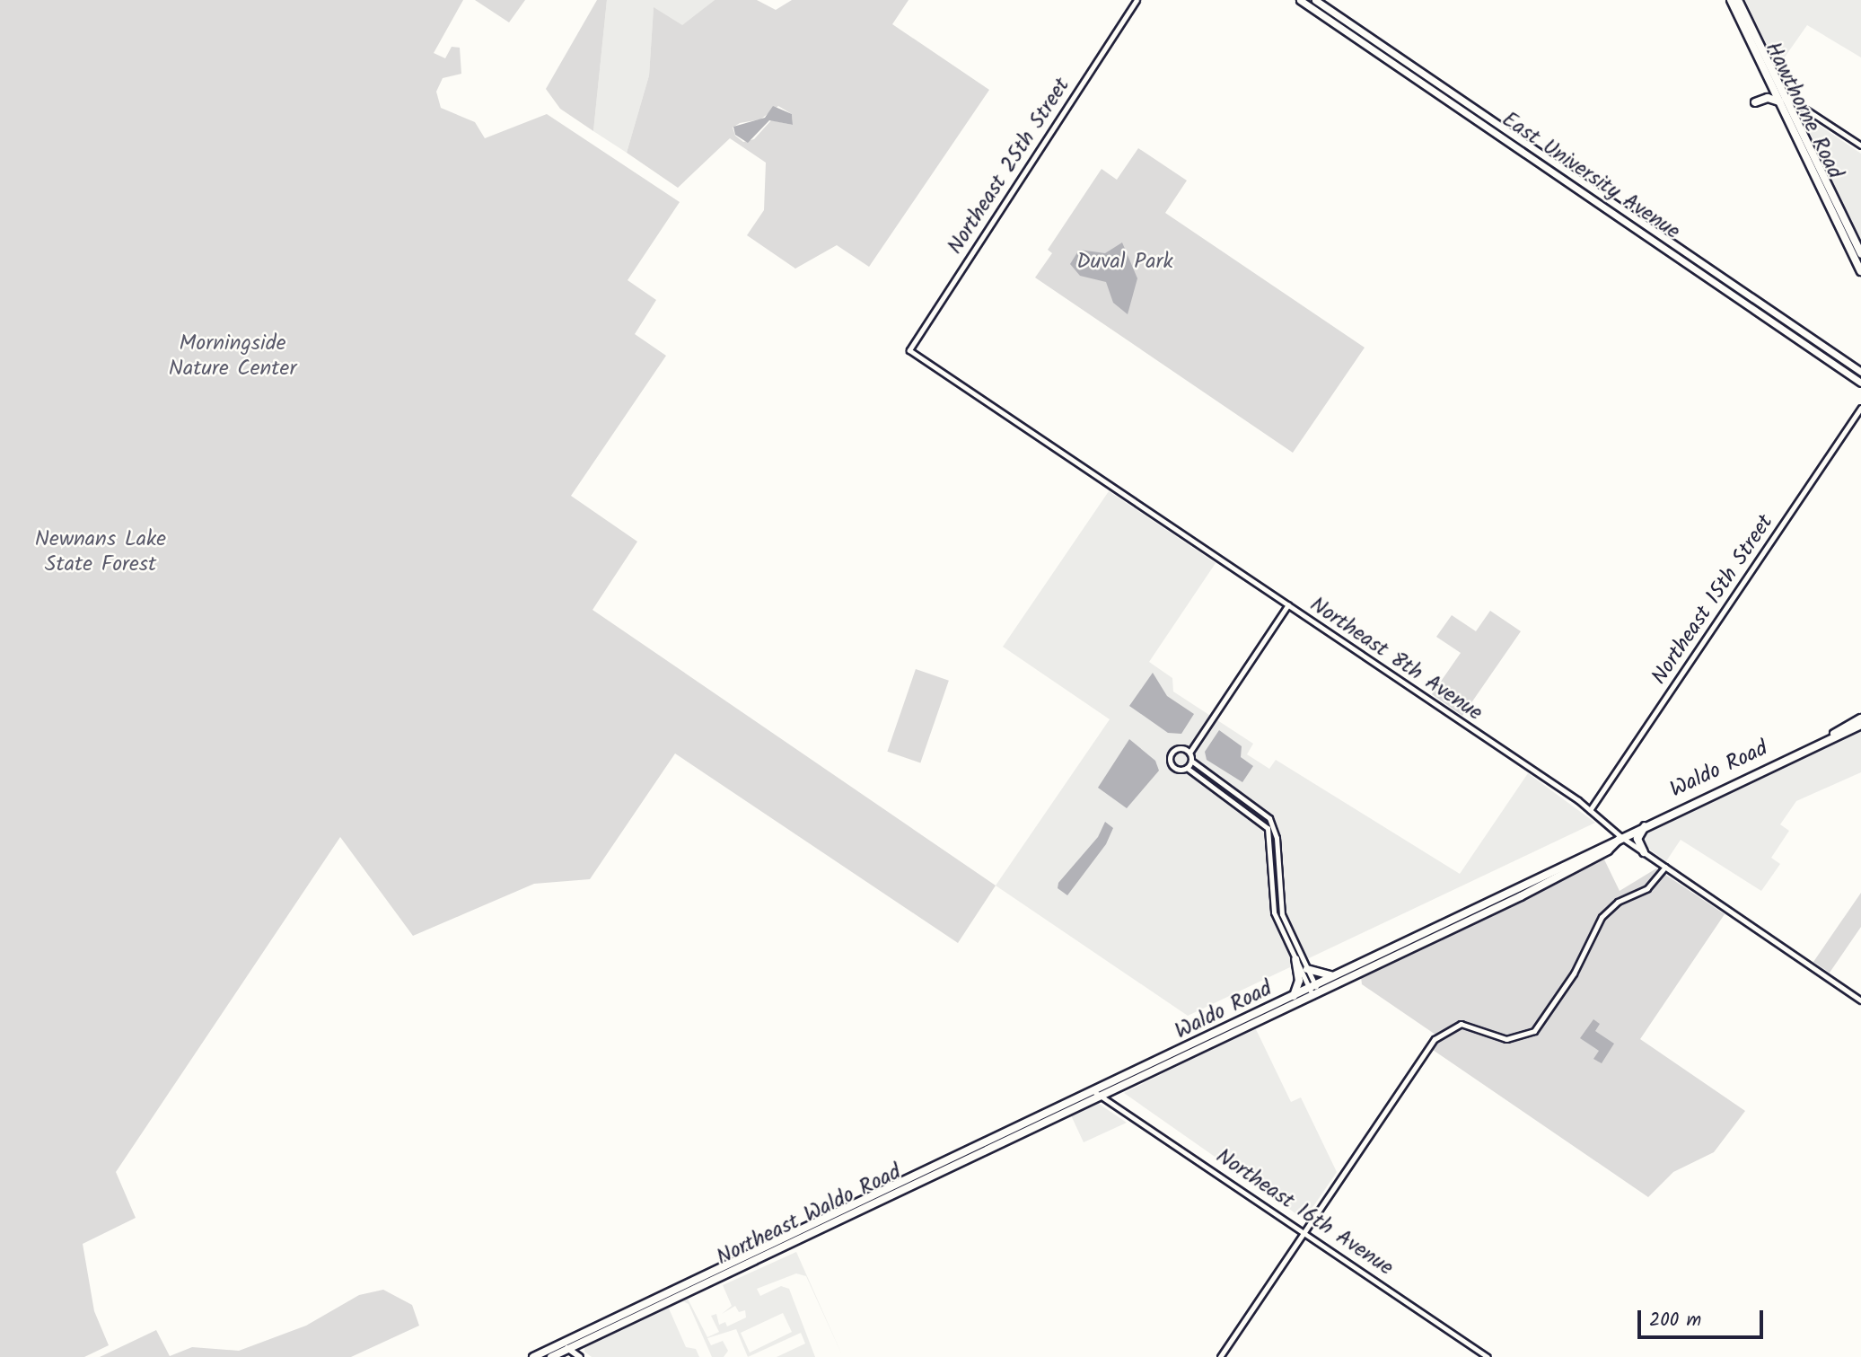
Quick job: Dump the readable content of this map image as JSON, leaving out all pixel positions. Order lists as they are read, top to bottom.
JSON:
{
  "streets": {
    "highway": ["Hawthorne Road", "Waldo Road", "Northeast Waldo Road"],
    "main road": ["East University Avenue"],
    "street": [
      "Northeast 25th Street",
      "Northeast 15th Street",
      "Northeast 8th Avenue",
      "Northeast 16th Avenue"
    ]
  },
  "crossings": [
    ["Northeast 25th Street", "Northeast 8th Avenue"],
    ["Northeast 15th Street", "Northeast 8th Avenue"],
    ["Northeast 8th Avenue", "Waldo Road"],
    ["Waldo Road", "Northeast 16th Avenue"],
    ["Waldo Road", "Northeast Waldo Road"]
  ],
  "parks": ["Duval Park", "Morningside Nature Center", "Newnans Lake State Forest"],
  "scale_bar": "200 m"
}
